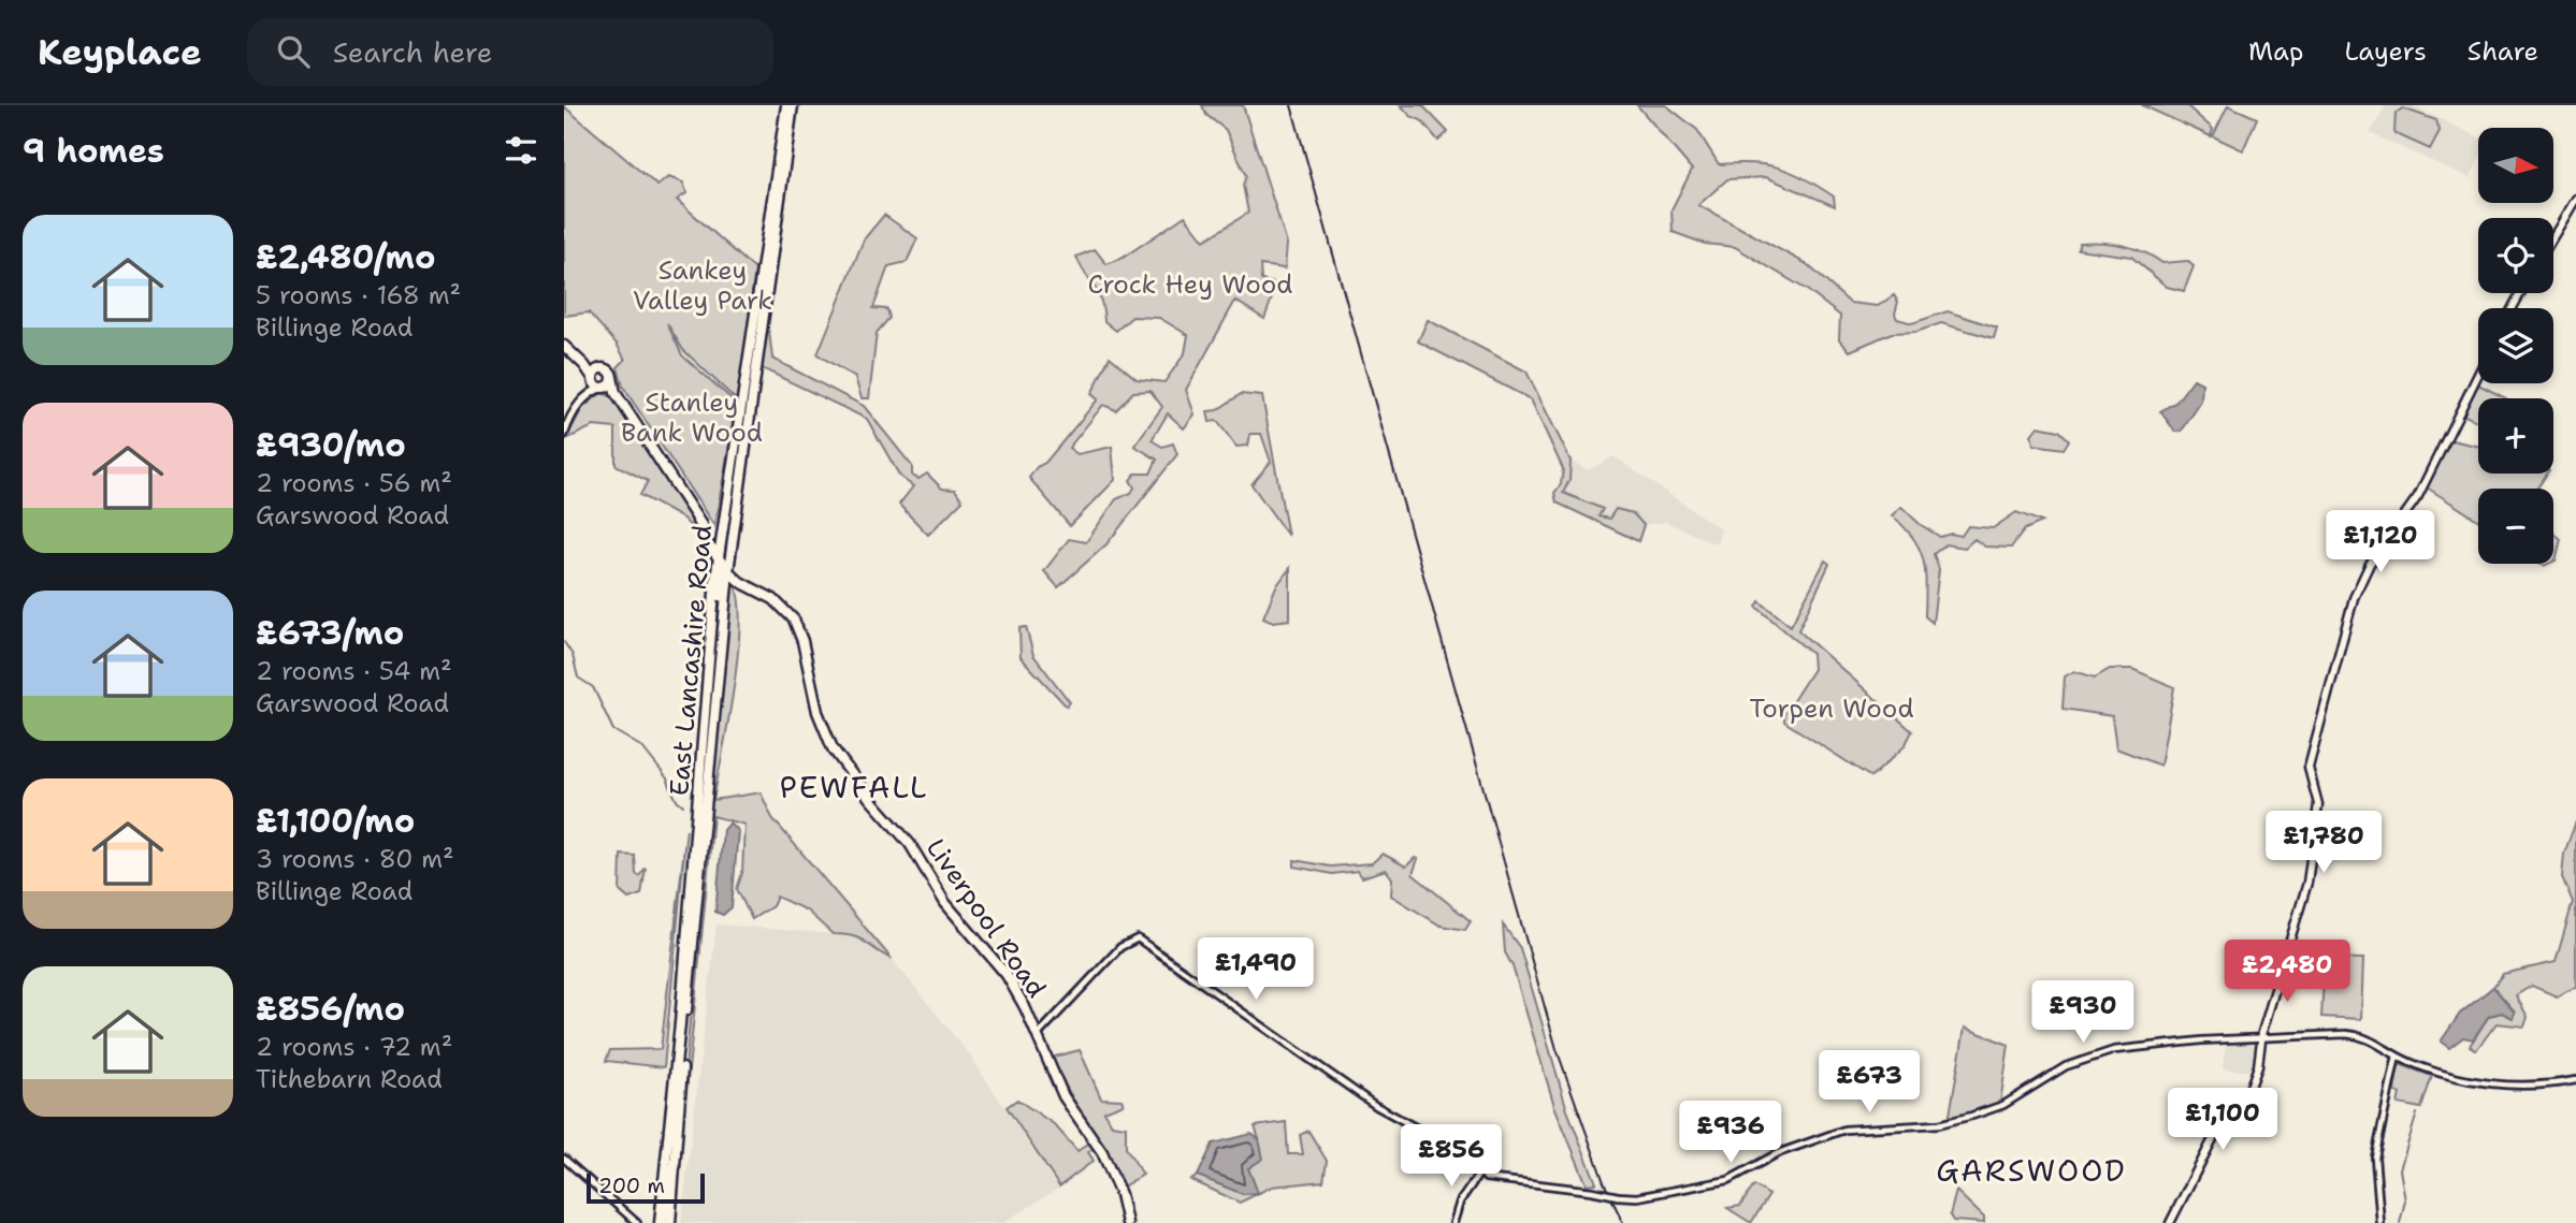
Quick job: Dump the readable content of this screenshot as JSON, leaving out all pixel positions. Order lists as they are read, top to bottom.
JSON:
{
  "streets": {
    "highway": ["East Lancashire Road", "Liverpool Road"]
  },
  "crossings": [
    ["East Lancashire Road", "Liverpool Road"]
  ],
  "districts": ["PEWFALL", "GARSWOOD"],
  "parks": [
    "Sankey Valley Park",
    "Crock Hey Wood",
    "Stanley Bank Wood",
    "Torpen Wood"
  ],
  "scale_bar": "200 m",
  "north": "right",
  "page": {
    "header": "Keyplace",
    "search": "Search here",
    "nav": ["Map", "Layers", "Share"],
    "heading": "9 homes",
    "map_buttons": ["+", "−"],
    "list": [
      {
        "name": "£2,480/mo",
        "note": "5 rooms · 168 m² · Billinge Road"
      },
      {
        "name": "£930/mo",
        "note": "2 rooms · 56 m² · Garswood Road"
      },
      {
        "name": "£673/mo",
        "note": "2 rooms · 54 m² · Garswood Road"
      },
      {
        "name": "£1,100/mo",
        "note": "3 rooms · 80 m² · Billinge Road"
      },
      {
        "name": "£856/mo",
        "note": "2 rooms · 72 m² · Tithebarn Road"
      }
    ],
    "price": [
      "£1,120",
      "£1,780",
      "£1,490",
      "£2,480",
      "£930",
      "£673",
      "£1,100",
      "£936",
      "£856"
    ],
    "scale": "200 m"
  }
}
